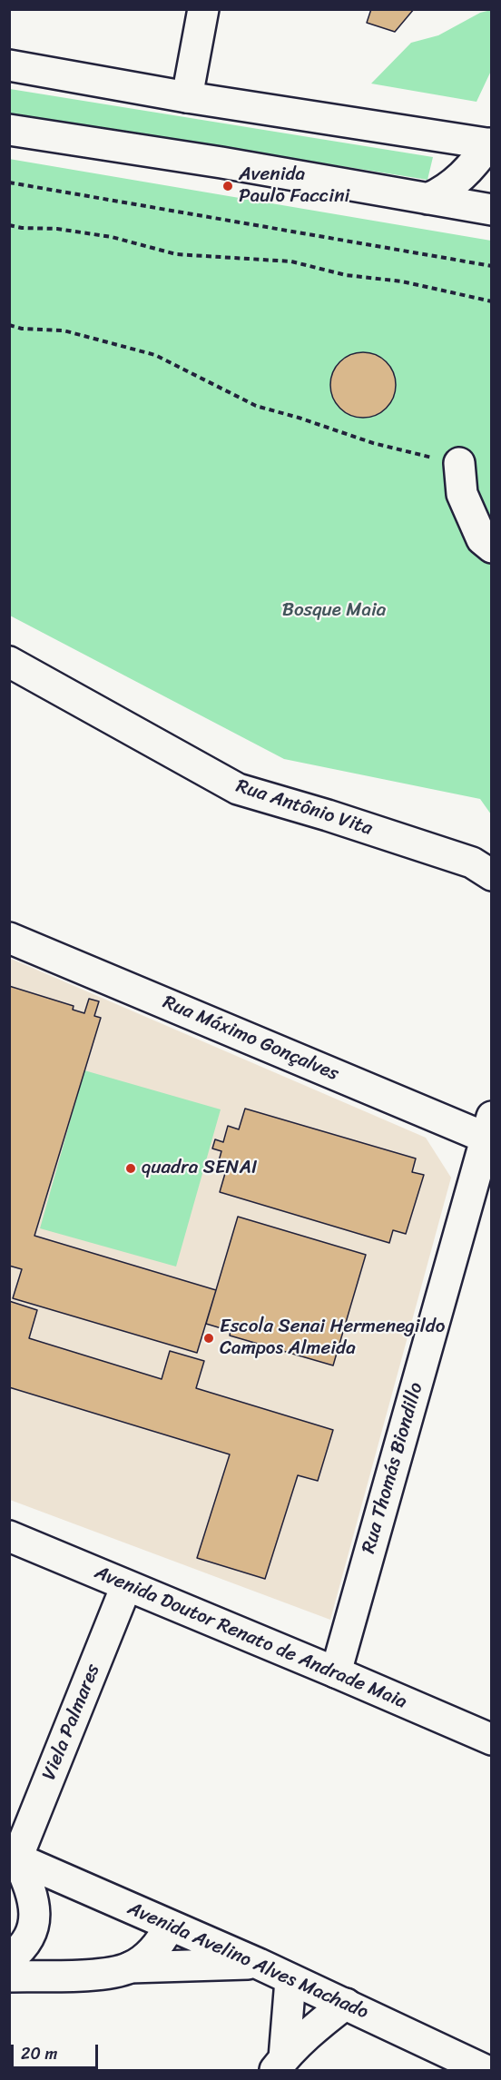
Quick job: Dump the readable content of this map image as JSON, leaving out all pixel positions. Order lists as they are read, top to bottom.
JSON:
{
  "streets": {
    "street": [
      "Rua Antônio Vita",
      "Rua Máximo Gonçalves",
      "Rua Thomás Biondillo",
      "Avenida Doutor Renato de Andrade Maia",
      "Viela Palmares",
      "Avenida Avelino Alves Machado"
    ]
  },
  "crossings": [
    ["Rua Máximo Gonçalves", "Rua Thomás Biondillo"],
    ["Rua Thomás Biondillo", "Avenida Doutor Renato de Andrade Maia"],
    ["Avenida Doutor Renato de Andrade Maia", "Viela Palmares"],
    ["Viela Palmares", "Avenida Avelino Alves Machado"]
  ],
  "parks": ["Bosque Maia"],
  "places": ["Avenida Paulo Faccini", "quadra SENAI", "Escola Senai Hermenegildo Campos Almeida"],
  "scale_bar": "20 m"
}
